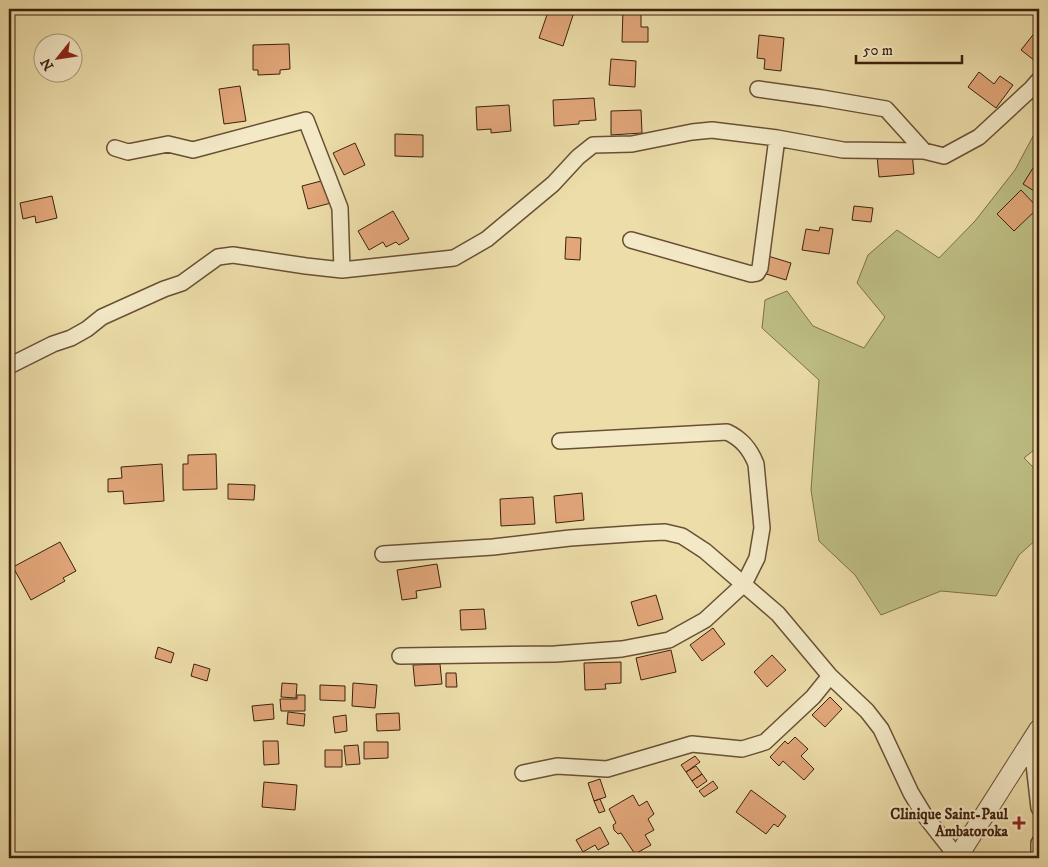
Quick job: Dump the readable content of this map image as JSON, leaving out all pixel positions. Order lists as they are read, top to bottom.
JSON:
{
  "places": {
    "health": ["Clinique Saint-Paul Ambatoroka"]
  },
  "scale_bar": "50 m",
  "north": "bottom left"
}
